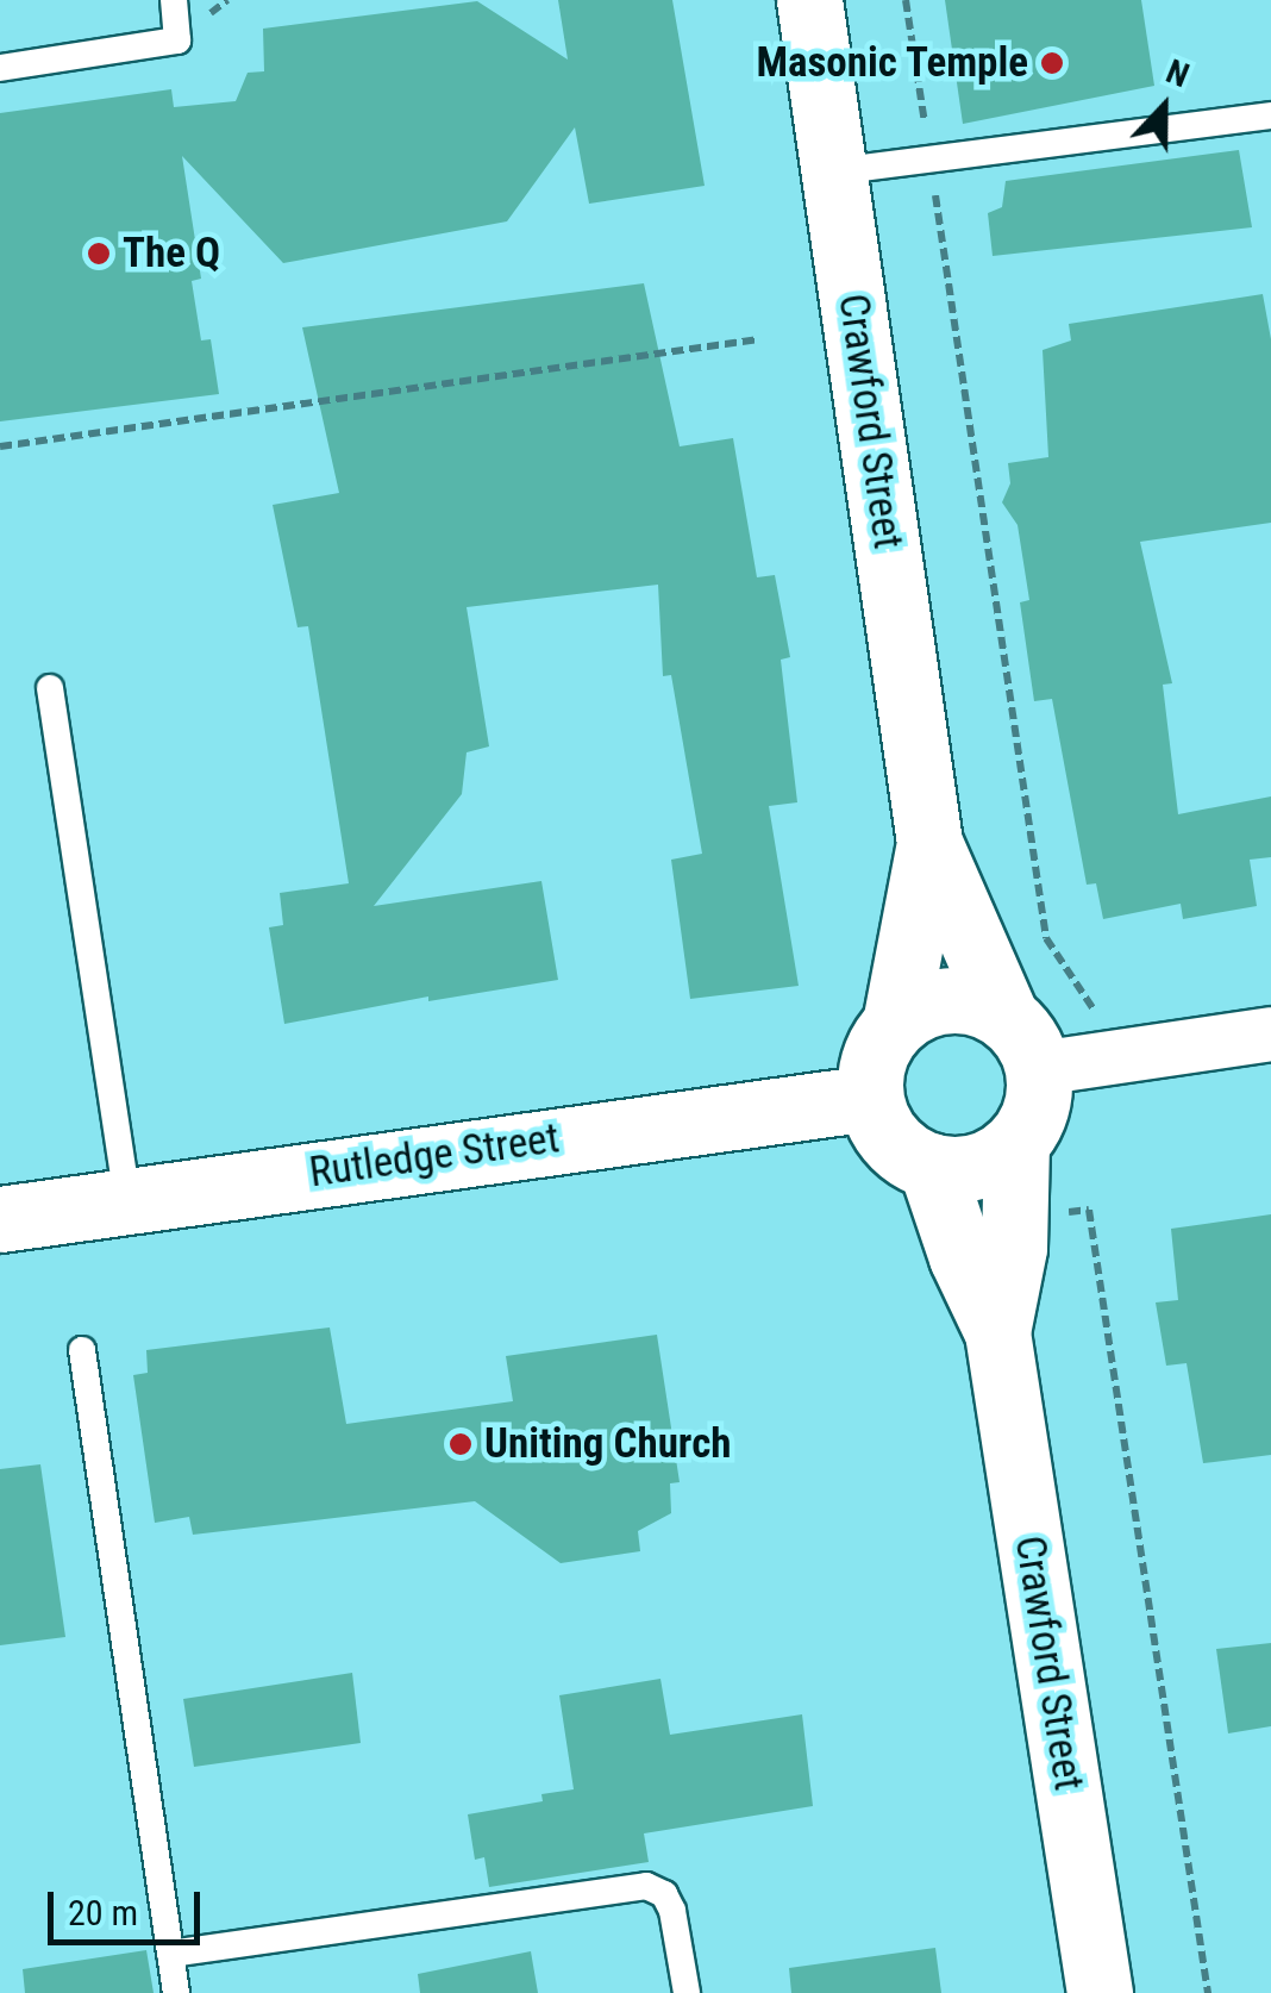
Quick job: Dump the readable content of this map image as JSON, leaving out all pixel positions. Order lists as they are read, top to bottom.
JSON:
{
  "streets": {
    "street": ["Crawford Street", "Rutledge Street"]
  },
  "crossings": [
    ["Crawford Street", "Rutledge Street"]
  ],
  "places": ["Masonic Temple", "The Q", "Uniting Church"],
  "scale_bar": "20 m",
  "north": "top"
}
